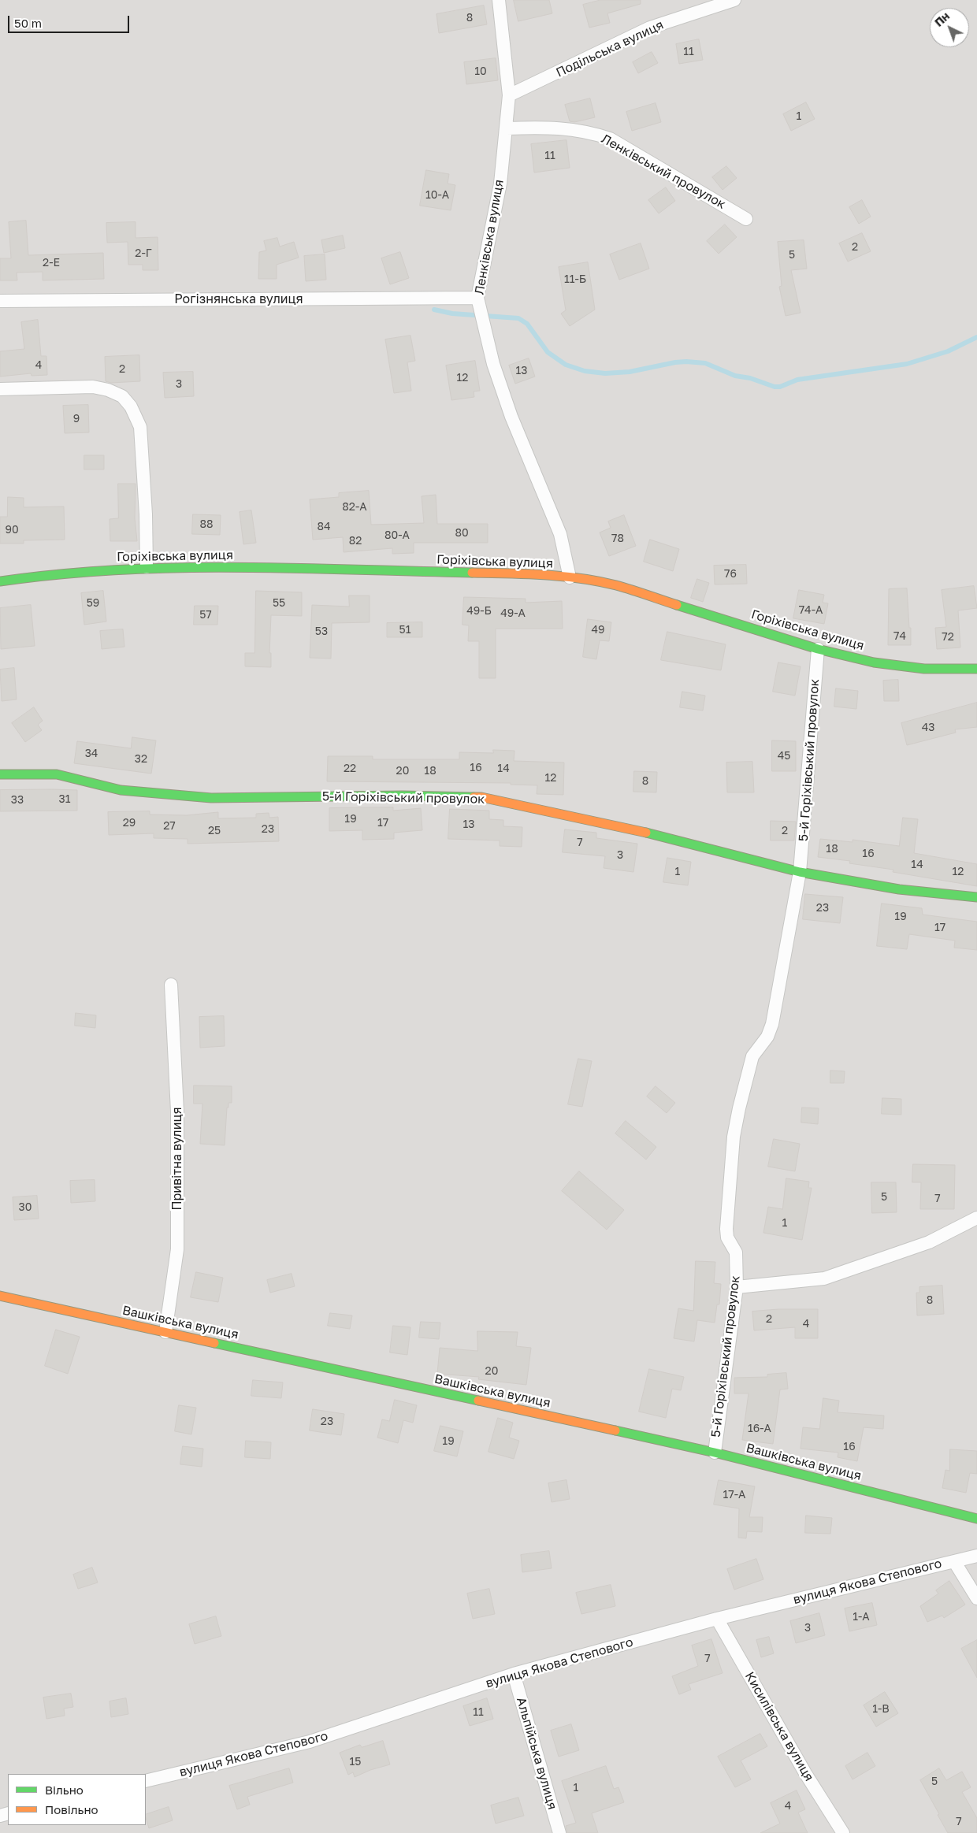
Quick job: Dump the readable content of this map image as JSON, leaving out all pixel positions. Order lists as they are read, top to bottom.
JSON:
{
  "streets": {
    "street": [
      "Подільська вулиця",
      "Ленківський провулок",
      "Ленківська вулиця",
      "Рогізнянська вулиця",
      "Горіхівська вулиця",
      "5-й Горіхівський провулок",
      "Привітна вулиця",
      "Вашківська вулиця",
      "вулиця Якова Степового",
      "Кисилівська вулиця",
      "Альпійська вулиця"
    ]
  },
  "crossings": [
    ["Подільська вулиця", "Ленківська вулиця"],
    ["Ленківський провулок", "Ленківська вулиця"],
    ["Ленківська вулиця", "Рогізнянська вулиця"],
    ["Ленківська вулиця", "Горіхівська вулиця"],
    ["Горіхівська вулиця", "5-й Горіхівський провулок"],
    ["5-й Горіхівський провулок", "Вашківська вулиця"],
    ["Привітна вулиця", "Вашківська вулиця"],
    ["вулиця Якова Степового", "Кисилівська вулиця"],
    ["вулиця Якова Степового", "Альпійська вулиця"]
  ],
  "house_numbers": [
    "8",
    "11",
    "10",
    "1",
    "11",
    "10-А",
    "2",
    "2-Г",
    "5",
    "2-Е",
    "11-Б",
    "4",
    "2",
    "13",
    "12",
    "3",
    "9",
    "82-А",
    "88",
    "84",
    "90",
    "80",
    "80-А",
    "78",
    "82",
    "76",
    "59",
    "55",
    "74-А",
    "49-Б",
    "49-А",
    "57",
    "51",
    "49",
    "53",
    "74",
    "72",
    "43",
    "34",
    "45",
    "32",
    "16",
    "22",
    "14",
    "20",
    "18",
    "12",
    "8",
    "31",
    "33",
    "19",
    "29",
    "17",
    "13",
    "27",
    "23",
    "25",
    "2",
    "7",
    "18",
    "16",
    "3",
    "14",
    "1",
    "12",
    "23",
    "19",
    "17",
    "5",
    "7",
    "30",
    "1",
    "8",
    "2",
    "4",
    "20",
    "23",
    "16-А",
    "19",
    "16",
    "17-А",
    "1-А",
    "3",
    "7",
    "1-В",
    "11",
    "15",
    "5",
    "1",
    "4",
    "7"
  ],
  "legend": ["Вільно", "Повільно"],
  "scale_bar": "50 m",
  "north": "top left"
}
